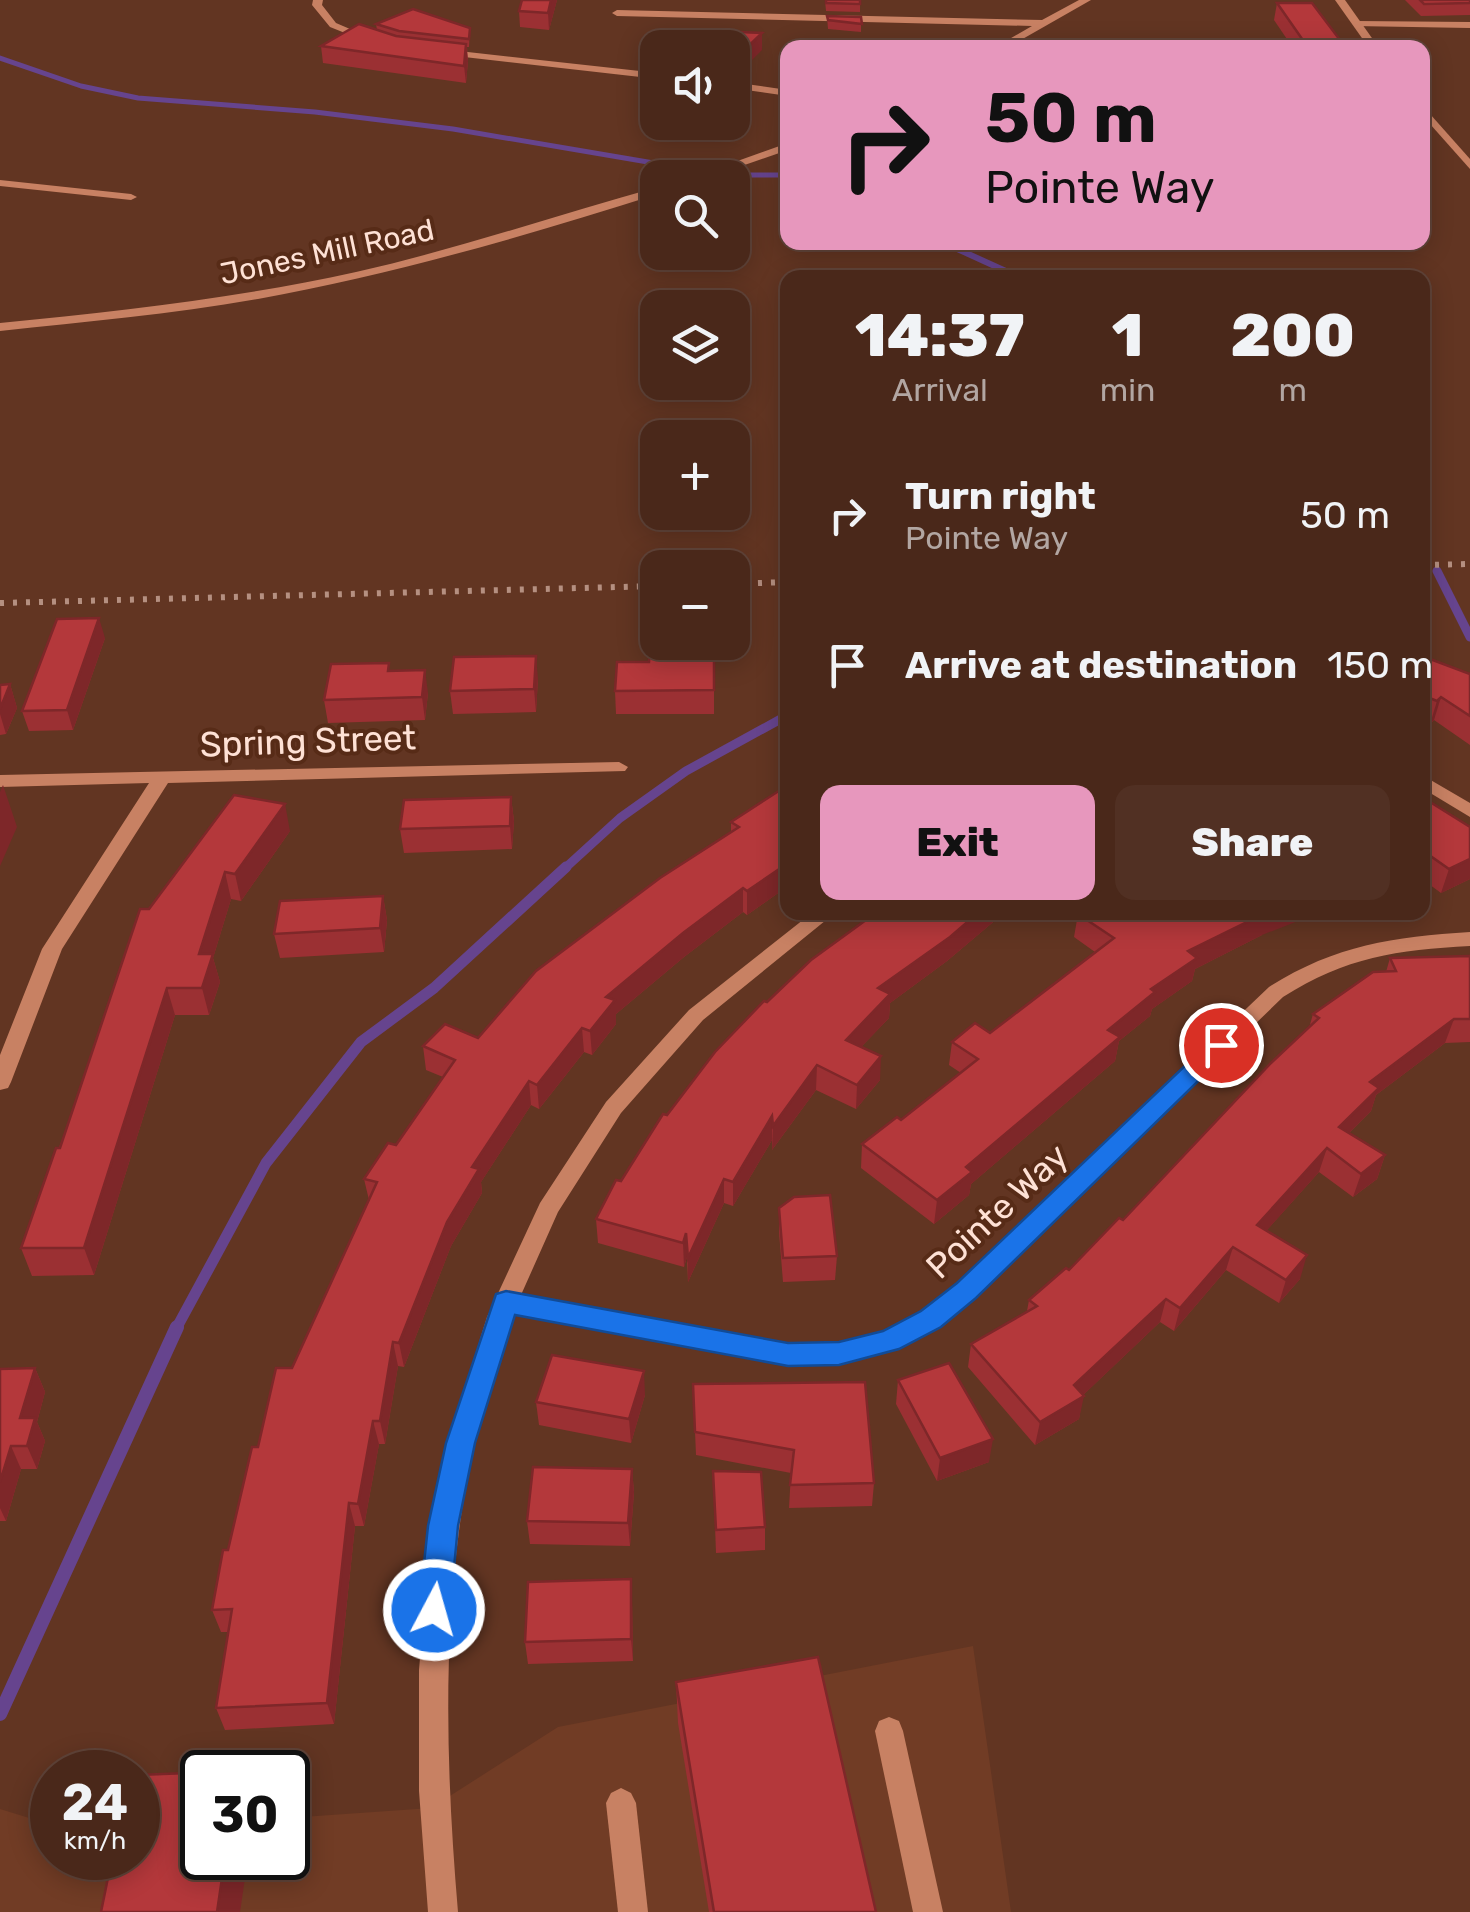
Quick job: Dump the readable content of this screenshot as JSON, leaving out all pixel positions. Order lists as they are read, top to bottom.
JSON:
{
  "streets": {
    "street": ["Jones Mill Road", "Spring Street", "Pointe Way"]
  },
  "page": {
    "map_buttons": ["+", "−"],
    "turn": ["50 m", "Pointe Way"],
    "eta": [
      "14:37",
      "Arrival",
      "1",
      "min",
      "200",
      "m"
    ],
    "list": [
      {
        "name": "Turn right",
        "note": "Pointe Way",
        "value": "50 m"
      },
      {
        "name": "Arrive at destination",
        "value": "150 m"
      }
    ],
    "buttons": ["Exit", "Share"],
    "speed": "24 km/h",
    "limit": "30"
  }
}
